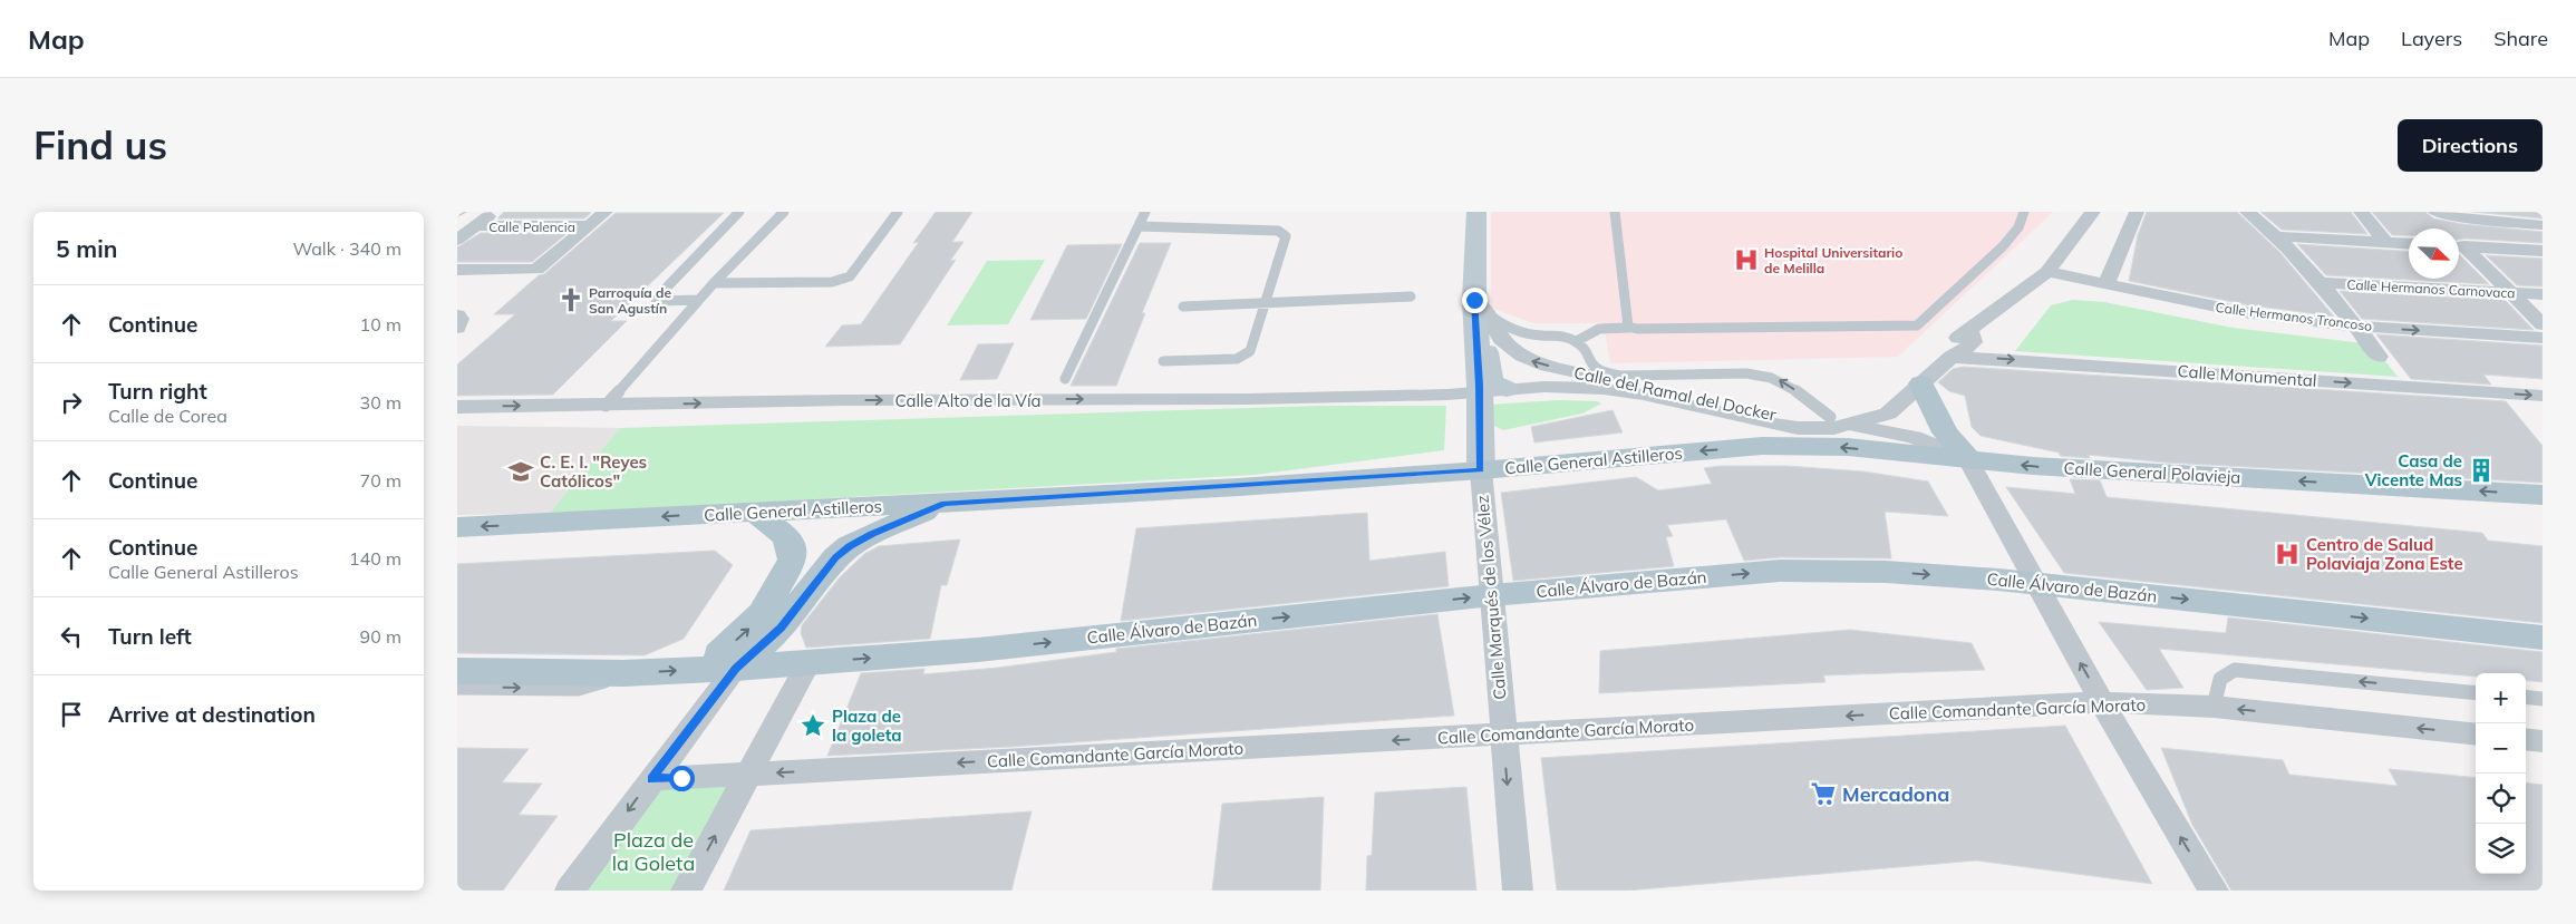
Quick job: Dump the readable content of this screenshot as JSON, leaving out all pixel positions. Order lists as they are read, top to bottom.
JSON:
{
  "streets": {
    "main road": [
      "Calle del Ramal del Docker",
      "Calle General Astilleros",
      "Calle General Polavieja",
      "Calle Álvaro de Bazán"
    ],
    "street": [
      "Calle Palencia",
      "Calle Hermanos Carnovaca",
      "Calle Hermanos Troncoso",
      "Calle Monumental",
      "Calle Alto de la Vía",
      "Calle Marqués de los Vélez",
      "Calle Comandante García Morato"
    ]
  },
  "crossings": [
    ["Calle Monumental", "Calle del Ramal del Docker"],
    ["Calle del Ramal del Docker", "Calle Alto de la Vía"],
    ["Calle del Ramal del Docker", "Calle General Astilleros"],
    ["Calle del Ramal del Docker", "Calle Marqués de los Vélez"],
    ["Calle General Astilleros", "Calle General Polavieja"],
    ["Calle General Astilleros", "Calle Marqués de los Vélez"],
    ["Calle Álvaro de Bazán", "Calle Marqués de los Vélez"],
    ["Calle Marqués de los Vélez", "Calle Comandante García Morato"]
  ],
  "one_way": [
    "Calle Alto de la Vía",
    "Calle General Astilleros",
    "Calle General Polavieja",
    "Calle Álvaro de Bazán",
    "Calle Marqués de los Vélez",
    "Calle Comandante García Morato"
  ],
  "parks": ["Plaza de la Goleta"],
  "places": {
    "hospital": ["Hospital Universitario de Melilla", "Centro de Salud Polaviaja Zona Este"],
    "church": ["Parroquía de San Agustín"],
    "building": ["Casa de Vicente Mas"],
    "school or university": ["C. E. I. \"Reyes Católicos\""],
    "place": ["Plaza de la goleta"],
    "supermarket": ["Mercadona"]
  },
  "north": "bottom right",
  "page": {
    "header": "Map",
    "nav": ["Map", "Layers", "Share"],
    "buttons": "Directions",
    "title": "Find us",
    "heading": ["5 min", "Walk · 340 m"],
    "list": [
      ["Continue", "10 m"],
      ["Turn right", "Calle de Corea", "30 m"],
      ["Continue", "70 m"],
      ["Continue", "Calle General Astilleros", "140 m"],
      ["Turn left", "90 m"],
      "Arrive at destination"
    ],
    "map_buttons": ["+", "−"]
  }
}
